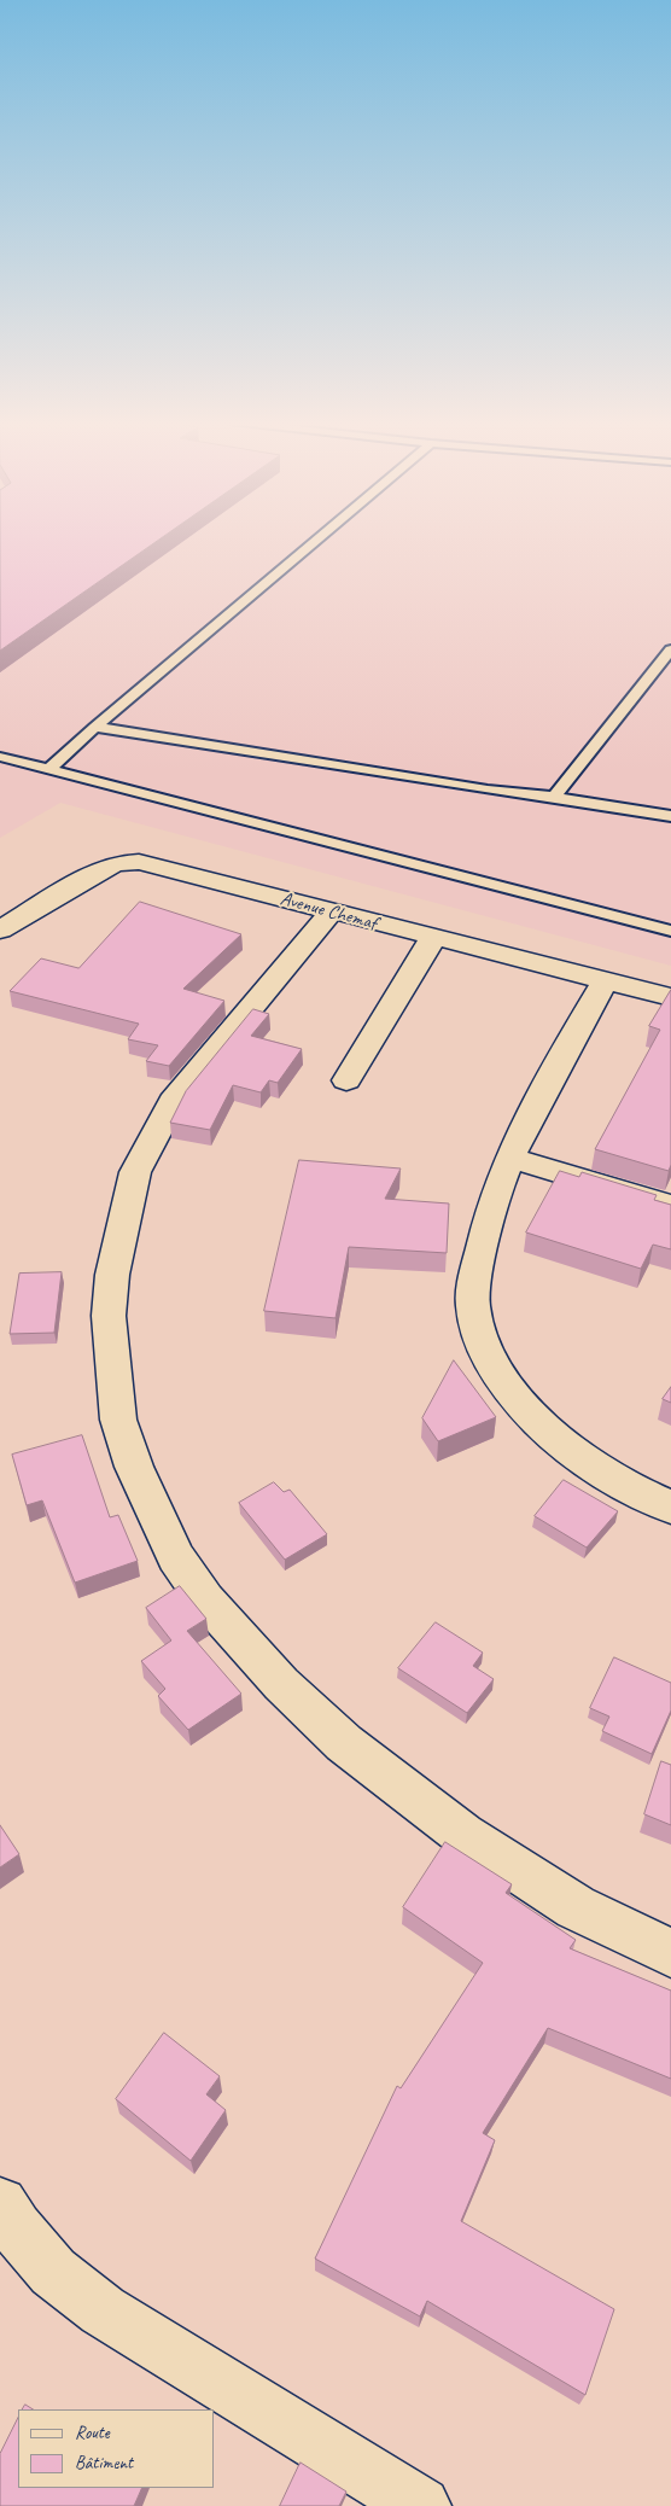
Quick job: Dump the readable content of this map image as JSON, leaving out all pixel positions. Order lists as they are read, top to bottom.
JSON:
{
  "streets": {
    "street": ["Avenue Chemaf"]
  },
  "legend": ["Route", "Bâtiment"]
}
